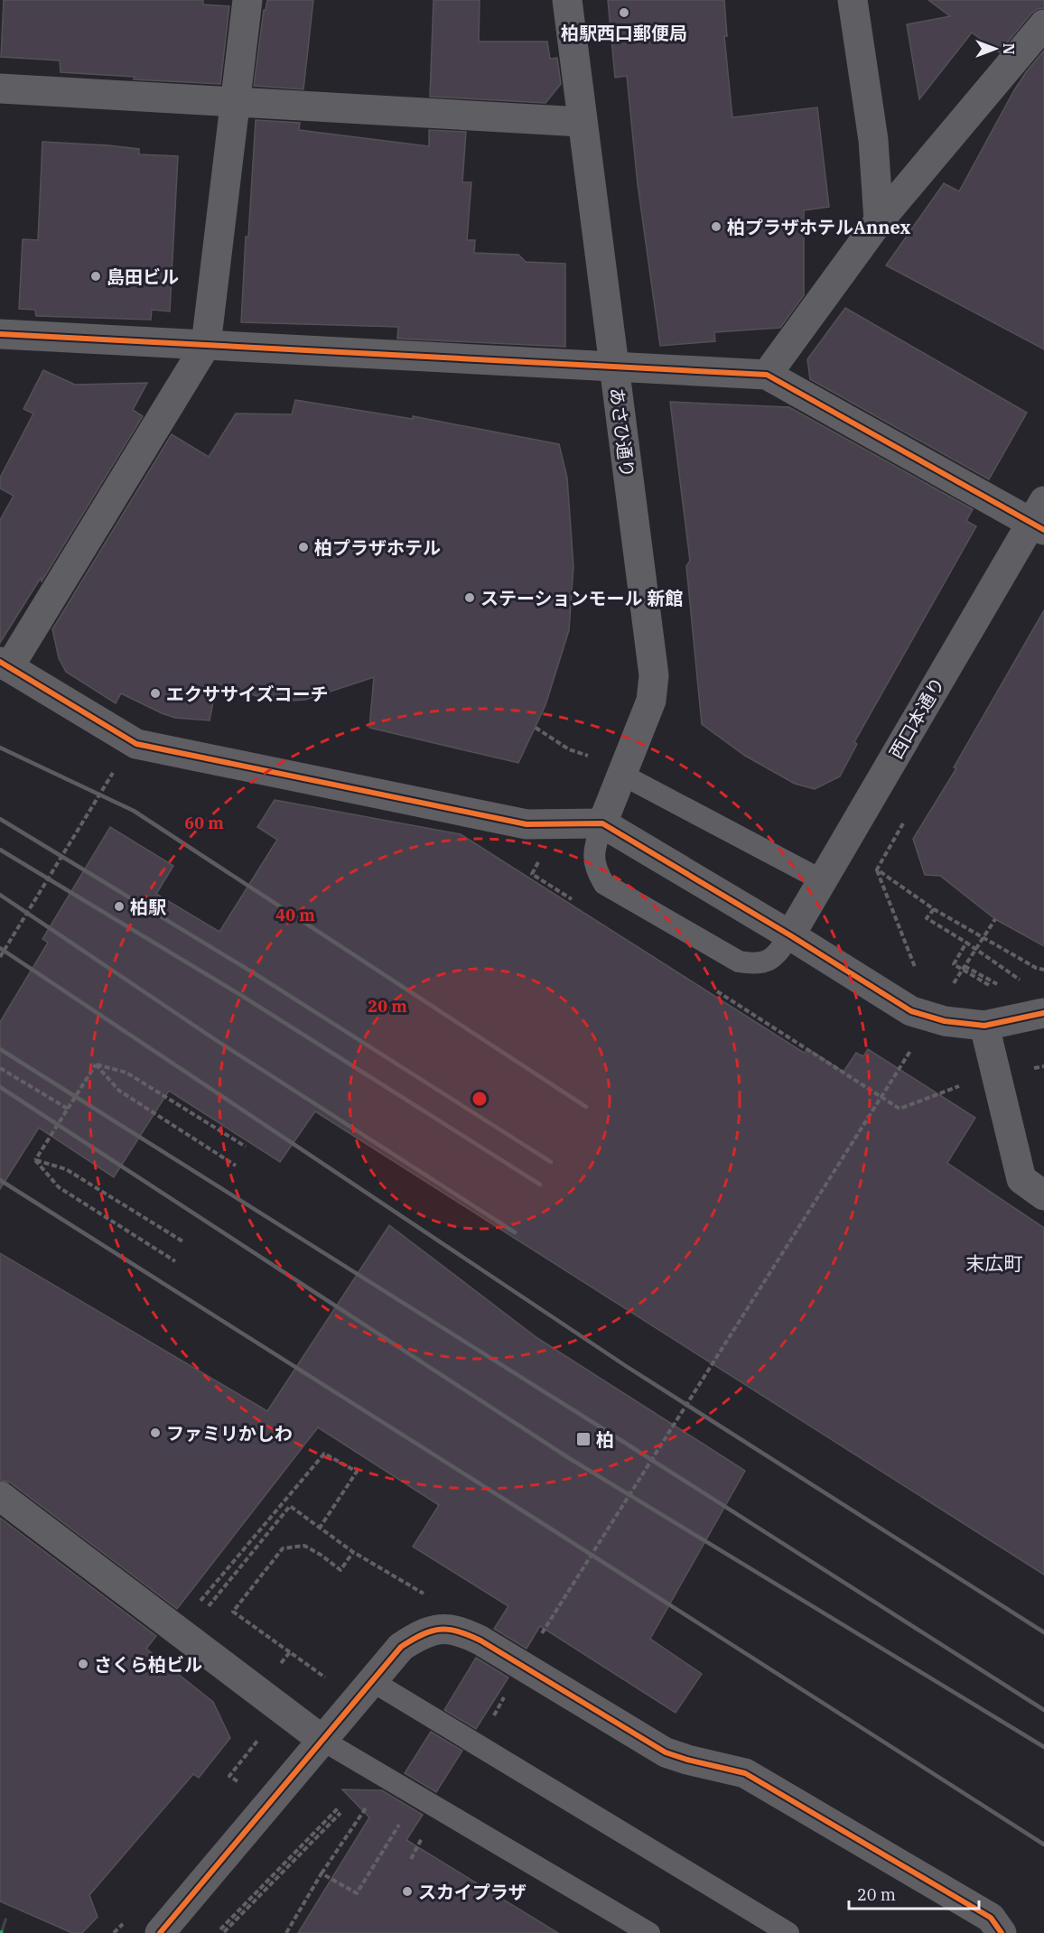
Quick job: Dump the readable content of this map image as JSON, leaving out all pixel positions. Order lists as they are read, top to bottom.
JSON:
{
  "streets": {
    "street": ["あさひ通り", "西口本通り"]
  },
  "districts": ["末広町"],
  "places": {
    "other": [
      "柏駅西口郵便局",
      "柏プラザホテルAnnex",
      "島田ビル",
      "柏プラザホテル",
      "ステーションモール 新館",
      "エクササイズコーチ",
      "柏駅",
      "ファミリかしわ",
      "さくら柏ビル",
      "スカイプラザ"
    ],
    "transit": ["柏"]
  },
  "scale_bar": "20 m",
  "north": "right",
  "rings": ["60 m", "40 m", "20 m"]
}
